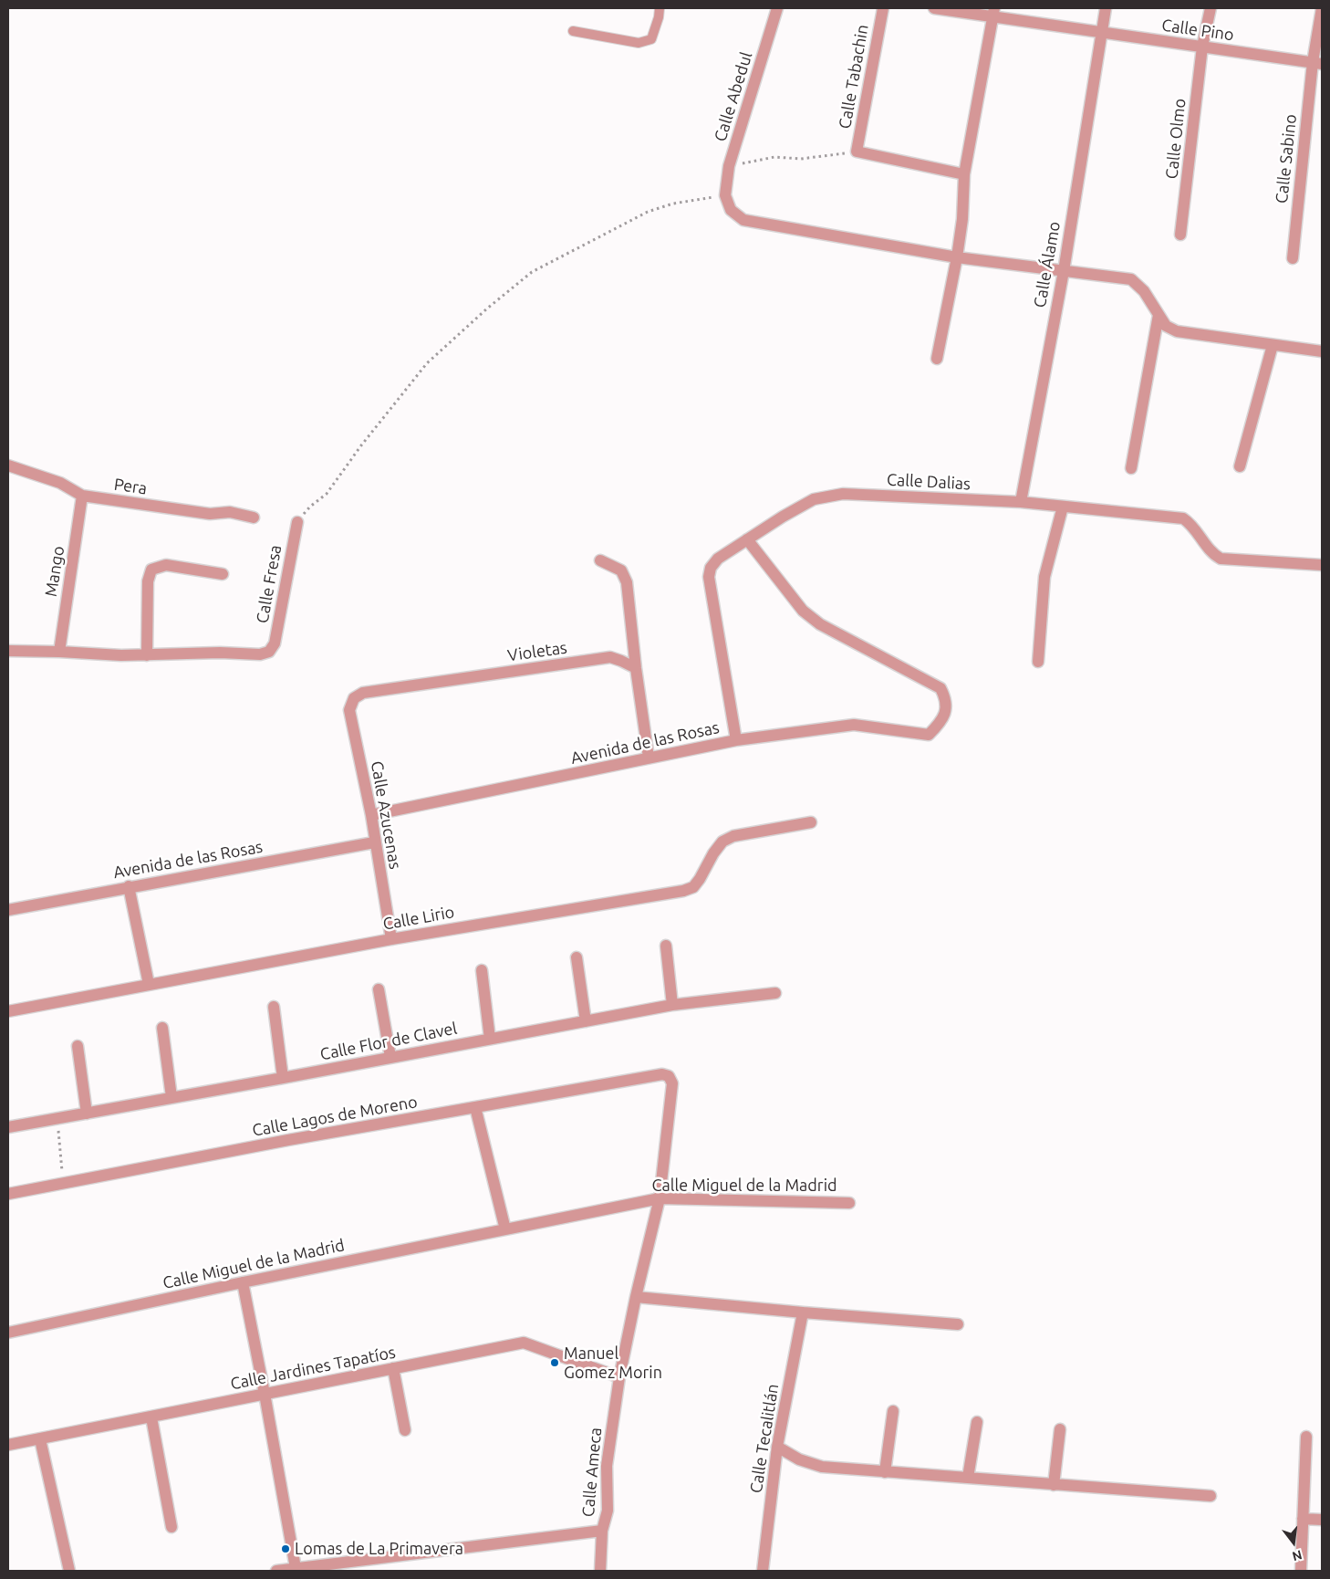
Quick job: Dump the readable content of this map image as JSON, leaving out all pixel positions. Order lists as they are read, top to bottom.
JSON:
{
  "streets": {
    "street": [
      "Calle Pino",
      "Calle Tabachin",
      "Calle Abedul",
      "Calle Olmo",
      "Calle Sabino",
      "Calle Álamo",
      "Calle Dalias",
      "Pera",
      "Mango",
      "Calle Fresa",
      "Violetas",
      "Avenida de las Rosas",
      "Calle Azucenas",
      "Calle Lirio",
      "Calle Flor de Clavel",
      "Calle Lagos de Moreno",
      "Calle Miguel de la Madrid",
      "Calle Jardines Tapatíos",
      "Calle Tecalitlán",
      "Calle Ameca"
    ]
  },
  "crossings": [
    ["Calle Pino", "Calle Olmo"],
    ["Calle Pino", "Calle Sabino"],
    ["Calle Pino", "Calle Álamo"],
    ["Calle Álamo", "Calle Dalias"],
    ["Calle Dalias", "Avenida de las Rosas"],
    ["Pera", "Mango"],
    ["Violetas", "Calle Azucenas"],
    ["Avenida de las Rosas", "Calle Azucenas"],
    ["Calle Azucenas", "Calle Lirio"],
    ["Calle Lagos de Moreno", "Calle Ameca"],
    ["Calle Miguel de la Madrid", "Calle Ameca"],
    ["Calle Jardines Tapatíos", "Calle Ameca"]
  ],
  "places": ["Manuel Gomez Morin", "Lomas de La Primavera"],
  "north": "bottom"
}
